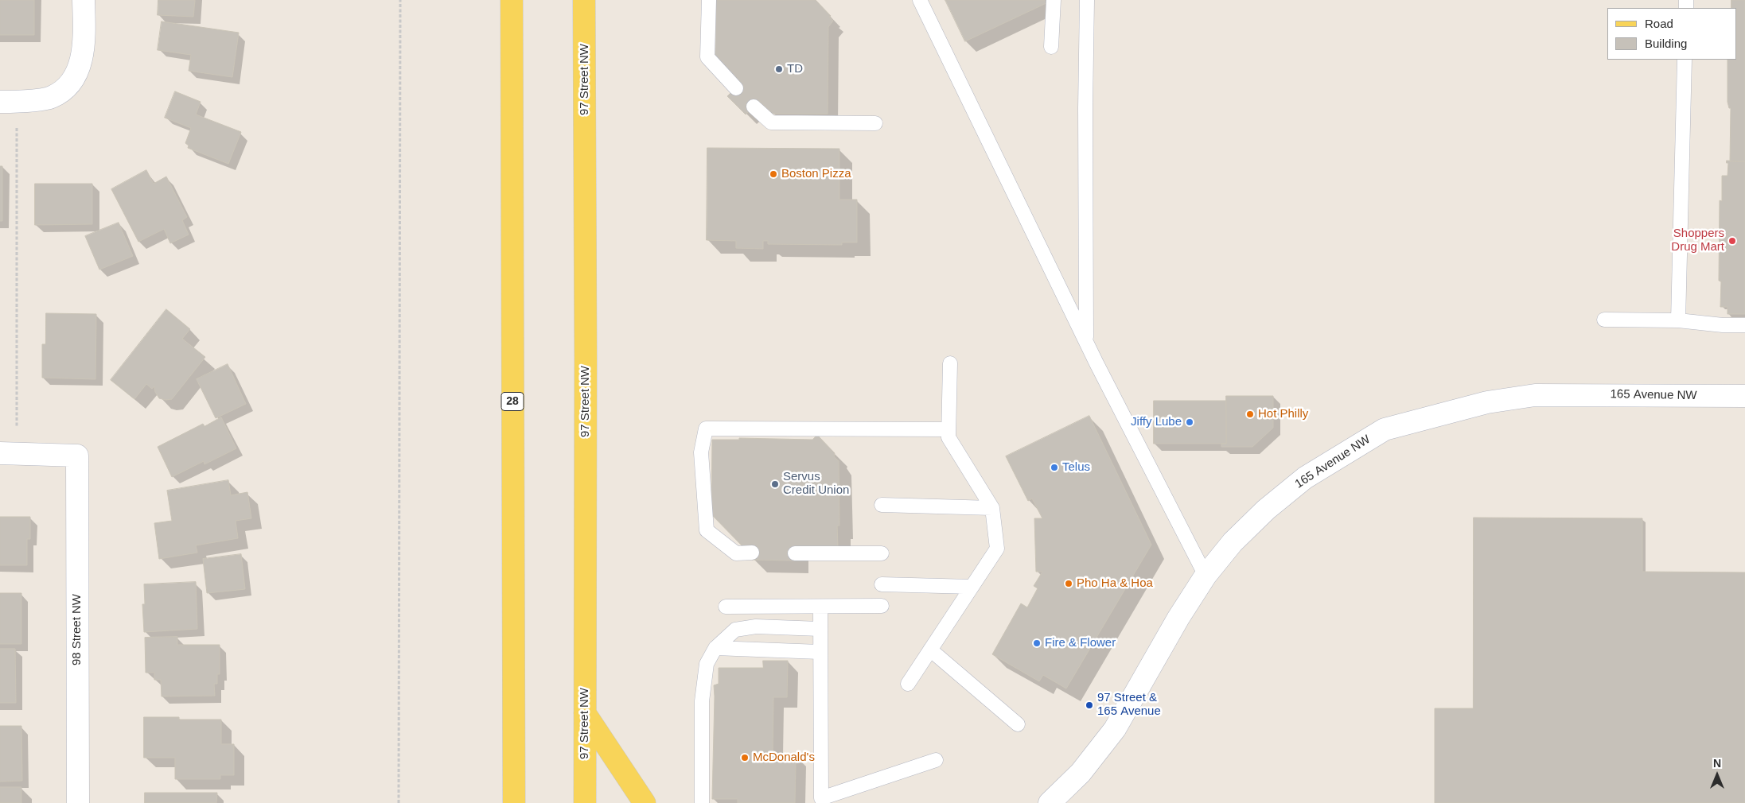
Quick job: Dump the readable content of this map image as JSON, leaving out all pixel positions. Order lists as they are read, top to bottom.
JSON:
{
  "streets": {
    "main road": ["97 Street NW", "28"],
    "street": ["165 Avenue NW", "98 Street NW"]
  },
  "places": [
    "TD",
    "Boston Pizza",
    "Shoppers Drug Mart",
    "Hot Philly",
    "Jiffy Lube",
    "Telus",
    "Servus Credit Union",
    "Pho Ha & Hoa",
    "Fire & Flower",
    "97 Street & 165 Avenue",
    "McDonald's"
  ],
  "legend": ["Road", "Building"],
  "north": "top"
}
